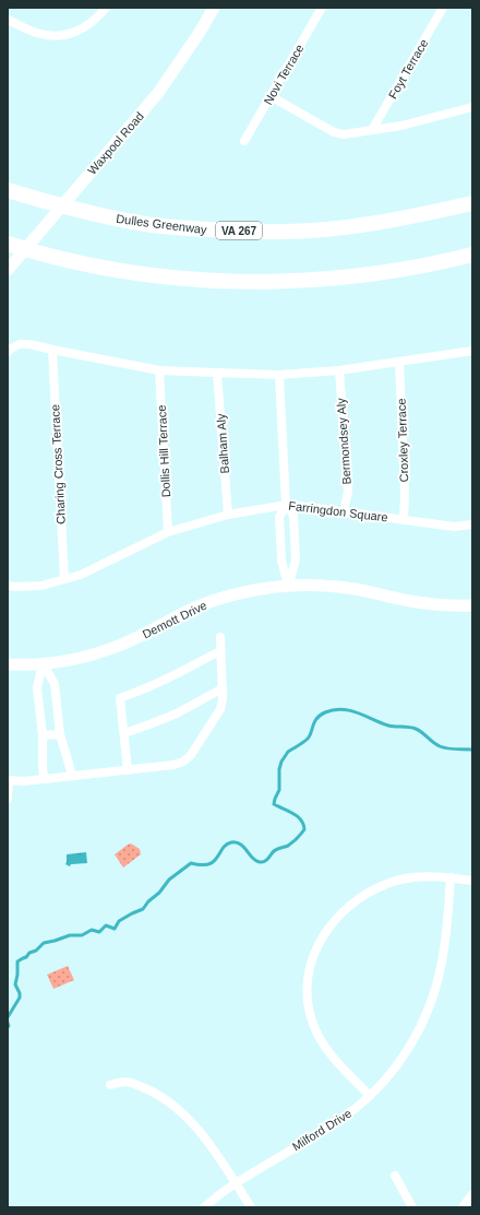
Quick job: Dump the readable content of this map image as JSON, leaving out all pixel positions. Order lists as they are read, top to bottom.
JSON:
{
  "streets": {
    "highway": ["Dulles Greenway", "VA 267"],
    "street": [
      "Foyt Terrace",
      "Novi Terrace",
      "Waxpool Road",
      "Croxley Terrace",
      "Bermondsey Aly",
      "Balham Aly",
      "Dollis Hill Terrace",
      "Charing Cross Terrace",
      "Farringdon Square",
      "Demott Drive",
      "Milford Drive"
    ]
  },
  "crossings": [
    ["Croxley Terrace", "Farringdon Square"],
    ["Bermondsey Aly", "Farringdon Square"],
    ["Balham Aly", "Farringdon Square"],
    ["Dollis Hill Terrace", "Farringdon Square"],
    ["Charing Cross Terrace", "Farringdon Square"]
  ]
}
